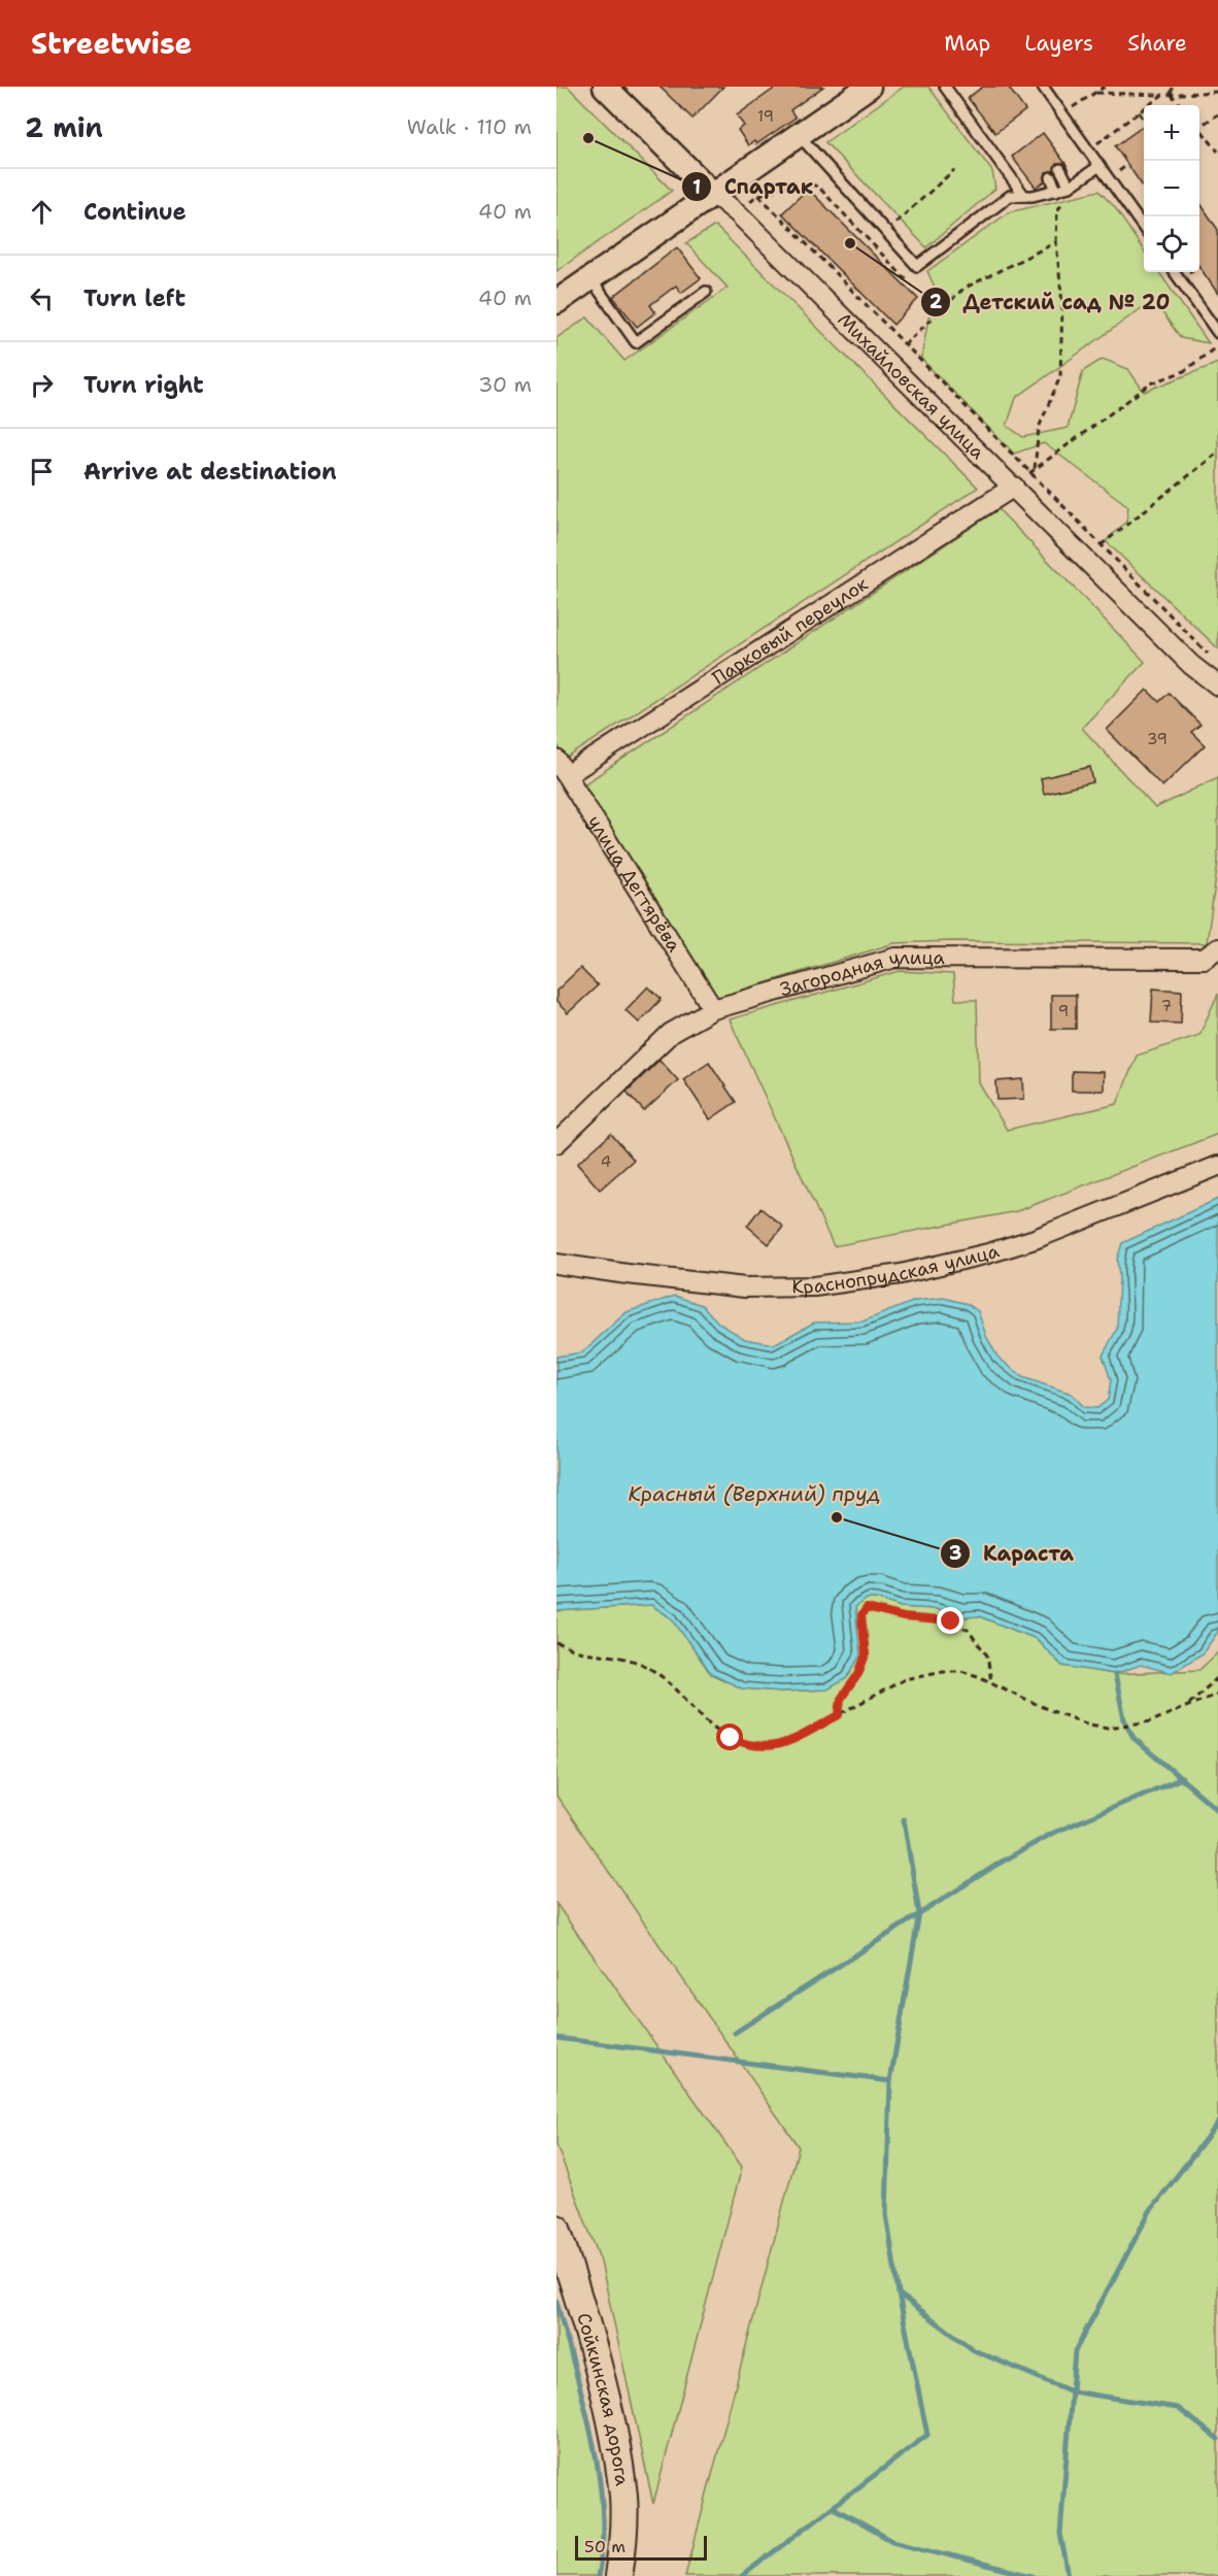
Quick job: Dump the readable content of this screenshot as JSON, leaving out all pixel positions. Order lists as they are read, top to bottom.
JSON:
{
  "streets": {
    "main road": ["Сойкинская дорога"],
    "street": [
      "Михайловская улица",
      "Парковый переулок",
      "улица Дегтярёва",
      "Загородная улица",
      "Краснопрудская улица"
    ]
  },
  "crossings": [
    ["Михайловская улица", "Парковый переулок"],
    ["Парковый переулок", "улица Дегтярёва"],
    ["улица Дегтярёва", "Загородная улица"]
  ],
  "water": ["Красный (Верхний) пруд"],
  "places": ["Спартак", "Детский сад № 20", "Караста"],
  "house_numbers": [
    "19",
    "39",
    "7",
    "9",
    "4"
  ],
  "scale_bar": "50 m",
  "page": {
    "header": "Streetwise",
    "nav": ["Map", "Layers", "Share"],
    "heading": ["2 min", "Walk · 110 m"],
    "map_buttons": ["+", "−"],
    "list": [
      ["Continue", "40 m"],
      ["Turn left", "40 m"],
      ["Turn right", "30 m"],
      "Arrive at destination"
    ],
    "scale": "50 m"
  }
}
